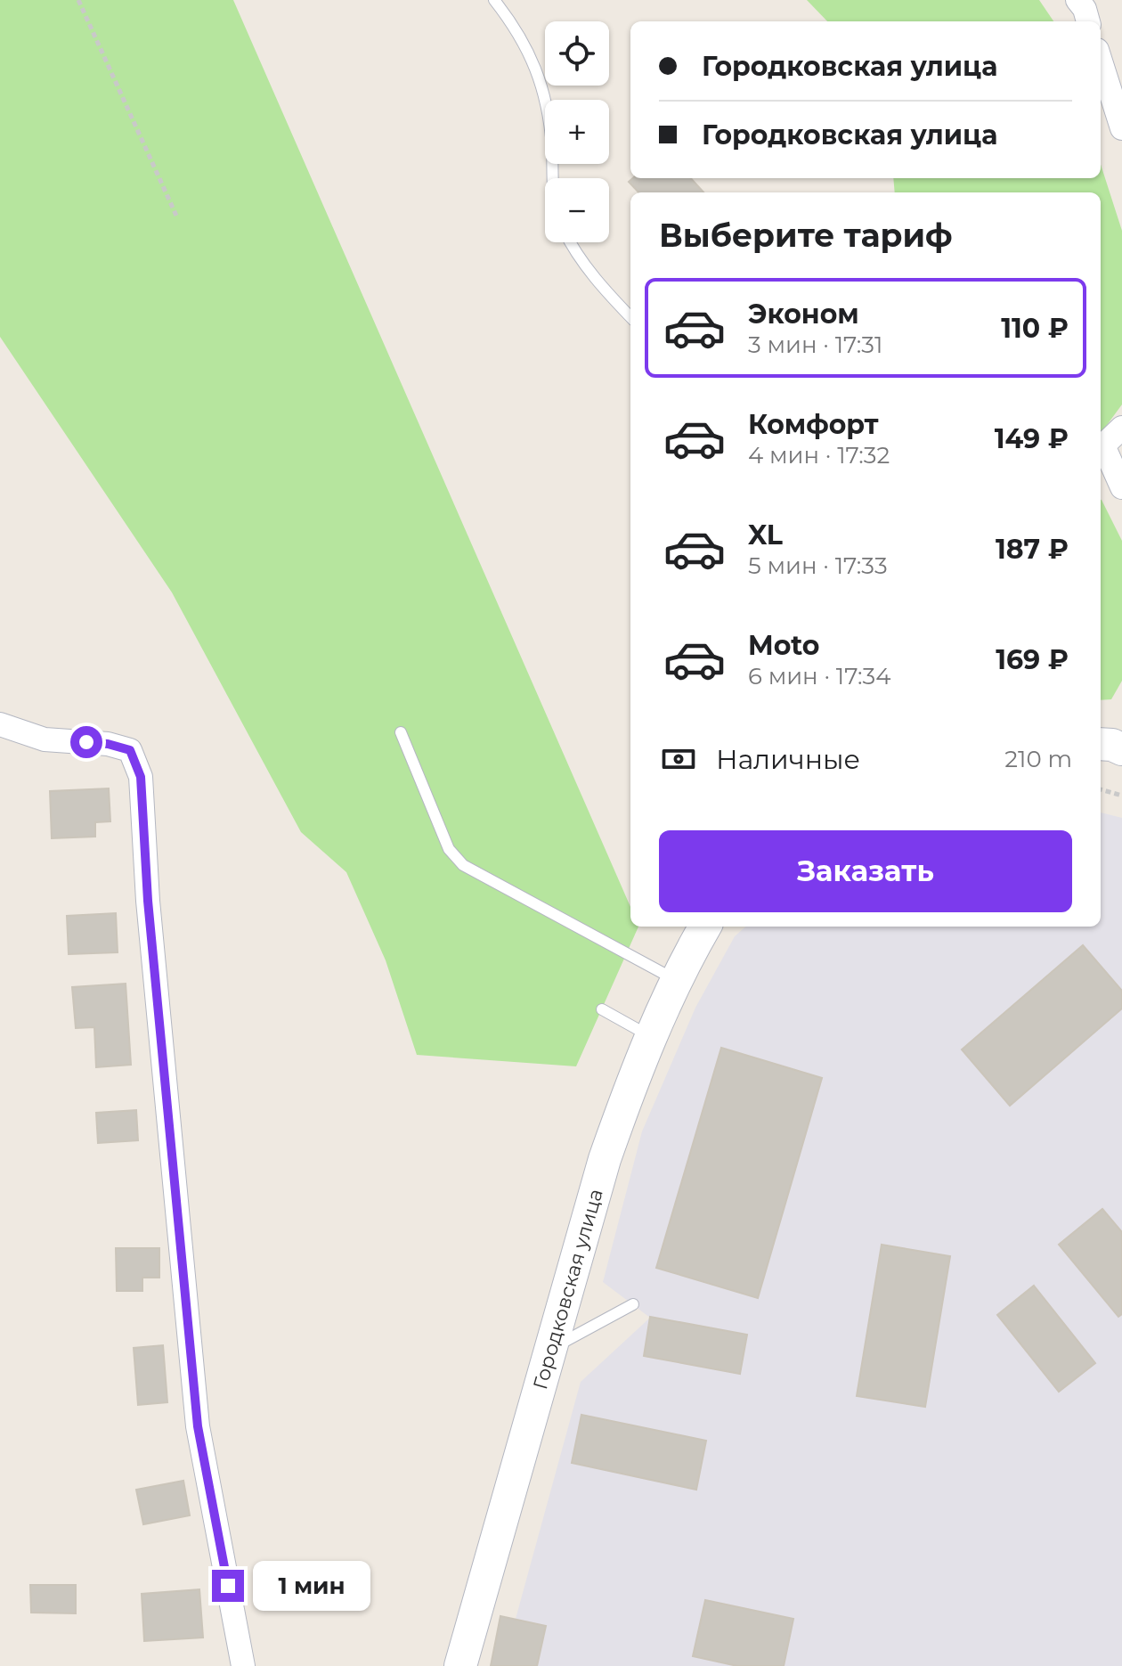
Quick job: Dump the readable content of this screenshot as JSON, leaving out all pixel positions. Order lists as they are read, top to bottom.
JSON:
{
  "streets": {
    "main road": ["Городковская улица"]
  },
  "page": {
    "map_buttons": ["+", "−"],
    "banner": ["Городковская улица", "Городковская улица"],
    "heading": "Выберите тариф",
    "list": [
      {
        "name": "Эконом",
        "note": "3 мин · 17:31",
        "value": "110 ₽"
      },
      {
        "name": "Комфорт",
        "note": "4 мин · 17:32",
        "value": "149 ₽"
      },
      {
        "name": "XL",
        "note": "5 мин · 17:33",
        "value": "187 ₽"
      },
      {
        "name": "Moto",
        "note": "6 мин · 17:34",
        "value": "169 ₽"
      }
    ],
    "pay": ["Наличные", "210 m"],
    "buttons": "Заказать",
    "bubble": "1 мин"
  }
}
